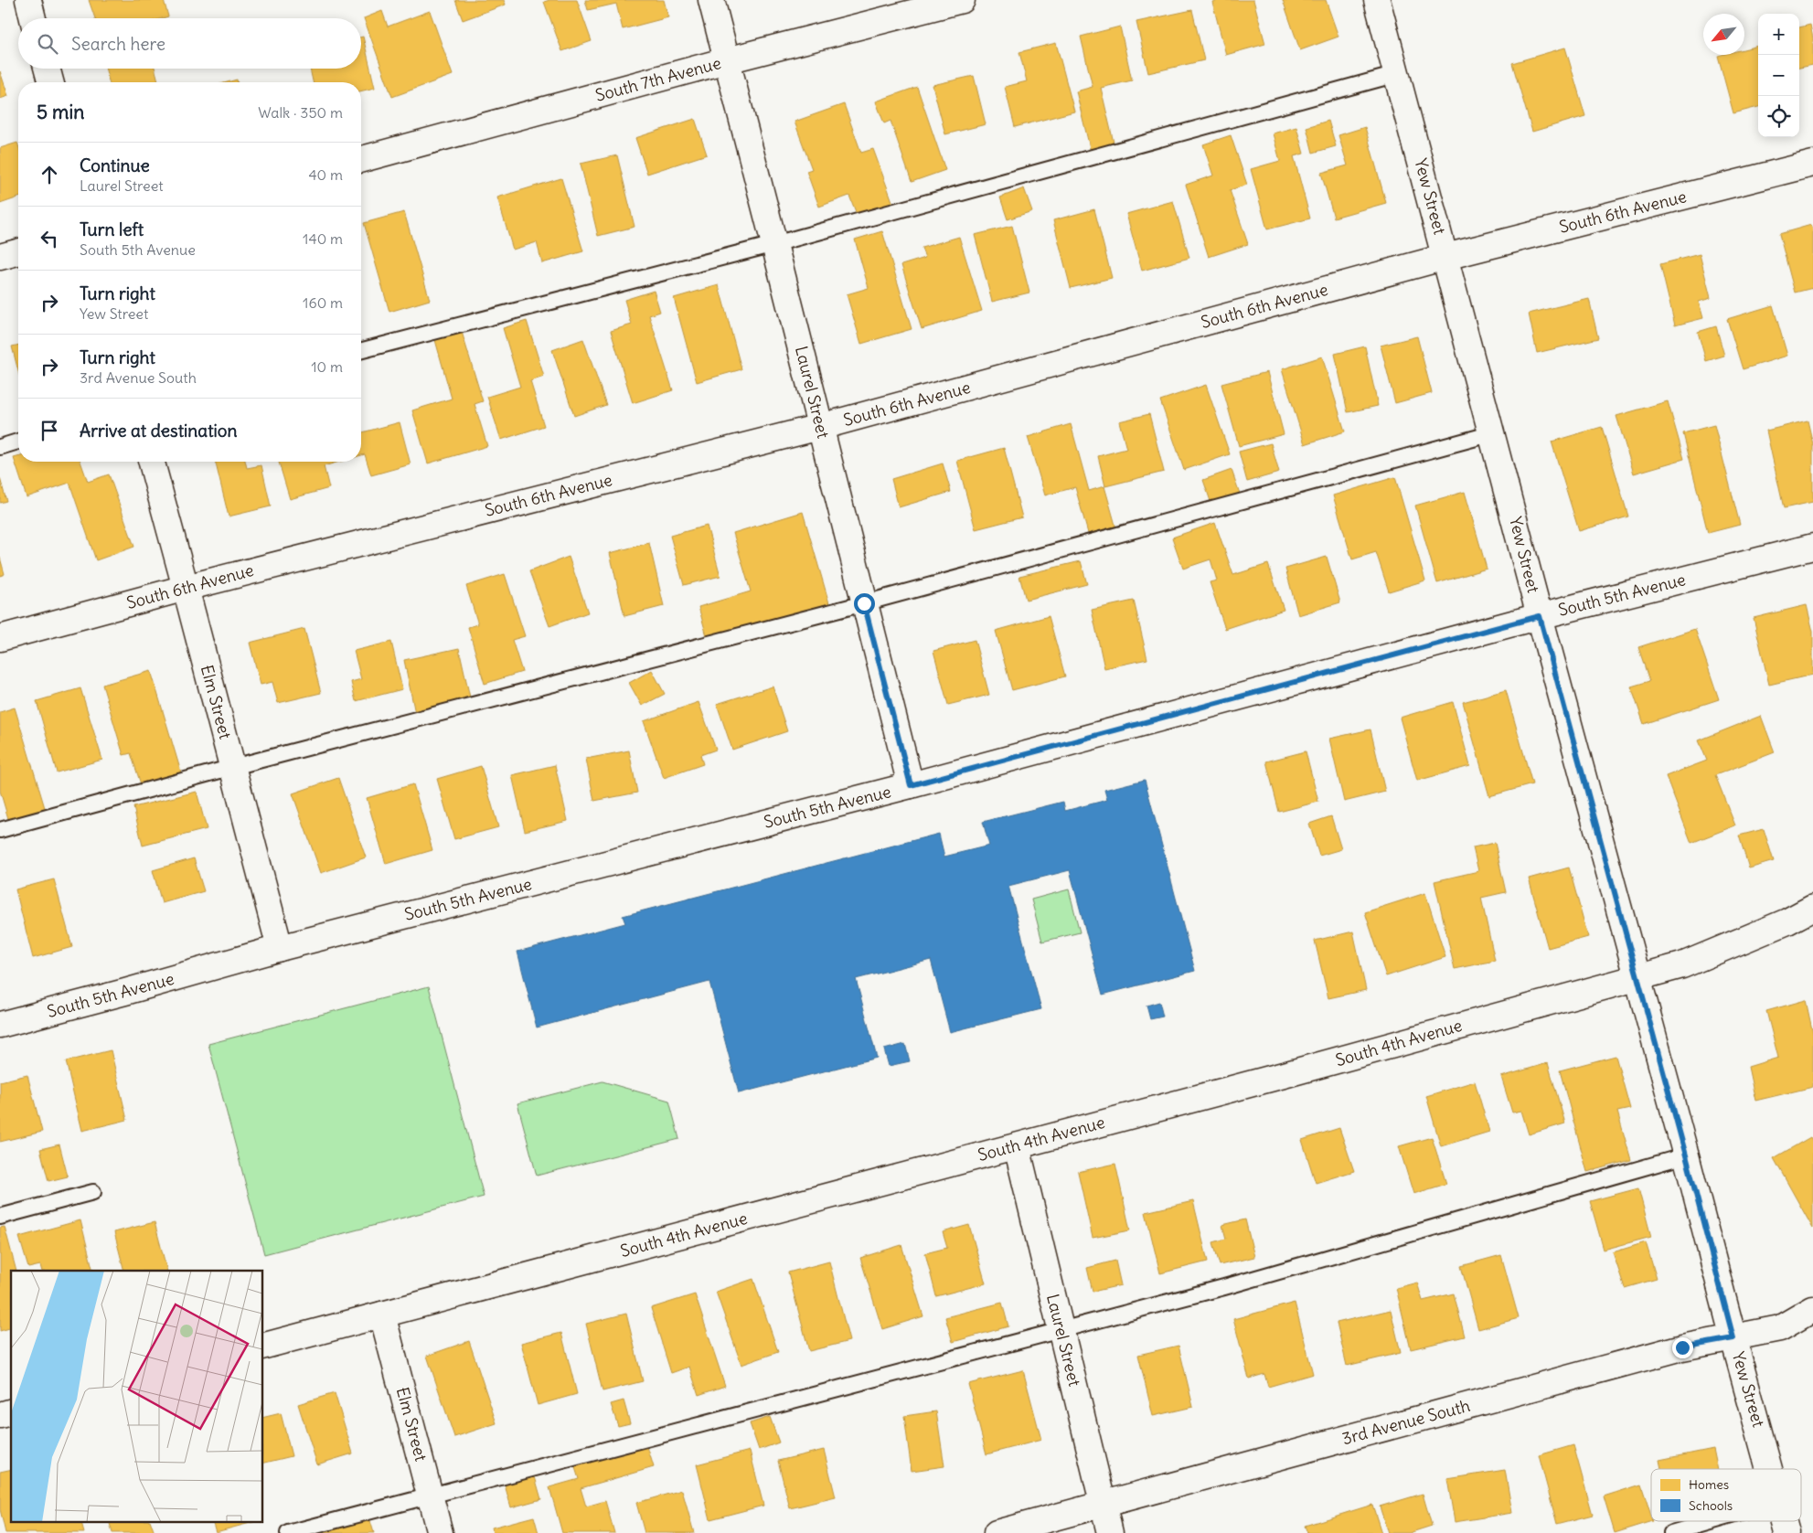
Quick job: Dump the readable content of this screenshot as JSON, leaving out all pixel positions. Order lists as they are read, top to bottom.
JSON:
{
  "streets": {
    "street": [
      "South 7th Avenue",
      "Yew Street",
      "South 6th Avenue",
      "Laurel Street",
      "South 5th Avenue",
      "Elm Street",
      "South 4th Avenue",
      "3rd Avenue South"
    ]
  },
  "crossings": [
    ["South 7th Avenue", "Laurel Street"],
    ["Yew Street", "South 6th Avenue"],
    ["Yew Street", "South 5th Avenue"],
    ["Yew Street", "South 4th Avenue"],
    ["Yew Street", "3rd Avenue South"],
    ["South 6th Avenue", "Laurel Street"],
    ["South 6th Avenue", "Elm Street"],
    ["Laurel Street", "South 5th Avenue"],
    ["Laurel Street", "South 4th Avenue"],
    ["Laurel Street", "3rd Avenue South"],
    ["South 5th Avenue", "Elm Street"],
    ["Elm Street", "South 4th Avenue"]
  ],
  "legend": ["Homes", "Schools"],
  "north": "bottom left",
  "page": {
    "map_buttons": ["+", "−"],
    "search": "Search here",
    "heading": ["5 min", "Walk · 350 m"],
    "list": [
      ["Continue", "Laurel Street", "40 m"],
      ["Turn left", "South 5th Avenue", "140 m"],
      ["Turn right", "Yew Street", "160 m"],
      ["Turn right", "3rd Avenue South", "10 m"],
      "Arrive at destination"
    ]
  }
}
